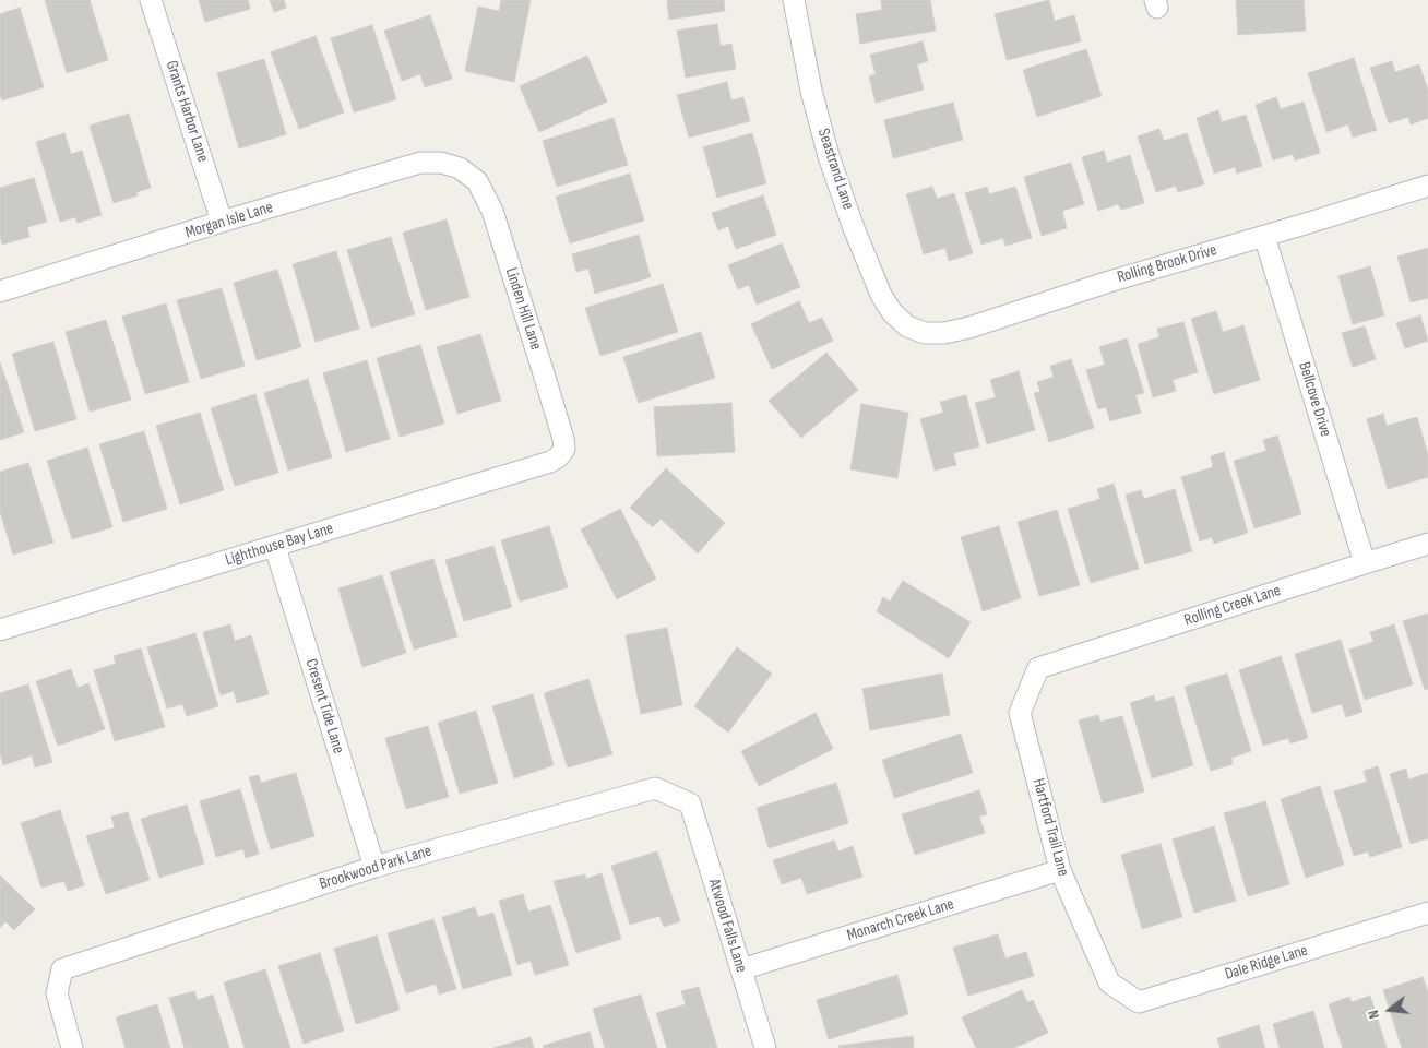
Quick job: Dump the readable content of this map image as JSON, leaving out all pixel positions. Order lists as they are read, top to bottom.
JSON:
{
  "streets": {
    "street": [
      "Grants Harbor Lane",
      "Seastrand Lane",
      "Morgan Isle Lane",
      "Rolling Brook Drive",
      "Linden Hill Lane",
      "Bellcove Drive",
      "Lighthouse Bay Lane",
      "Rolling Creek Lane",
      "Cresent Tide Lane",
      "Hartford Trail Lane",
      "Brookwood Park Lane",
      "Monarch Creek Lane",
      "Atwood Falls Lane",
      "Dale Ridge Lane"
    ]
  },
  "crossings": [
    ["Grants Harbor Lane", "Morgan Isle Lane"],
    ["Seastrand Lane", "Rolling Brook Drive"],
    ["Morgan Isle Lane", "Linden Hill Lane"],
    ["Rolling Brook Drive", "Bellcove Drive"],
    ["Linden Hill Lane", "Lighthouse Bay Lane"],
    ["Bellcove Drive", "Rolling Creek Lane"],
    ["Lighthouse Bay Lane", "Cresent Tide Lane"],
    ["Rolling Creek Lane", "Hartford Trail Lane"],
    ["Cresent Tide Lane", "Brookwood Park Lane"],
    ["Hartford Trail Lane", "Monarch Creek Lane"],
    ["Hartford Trail Lane", "Dale Ridge Lane"],
    ["Brookwood Park Lane", "Atwood Falls Lane"],
    ["Monarch Creek Lane", "Atwood Falls Lane"]
  ],
  "north": "left"
}
